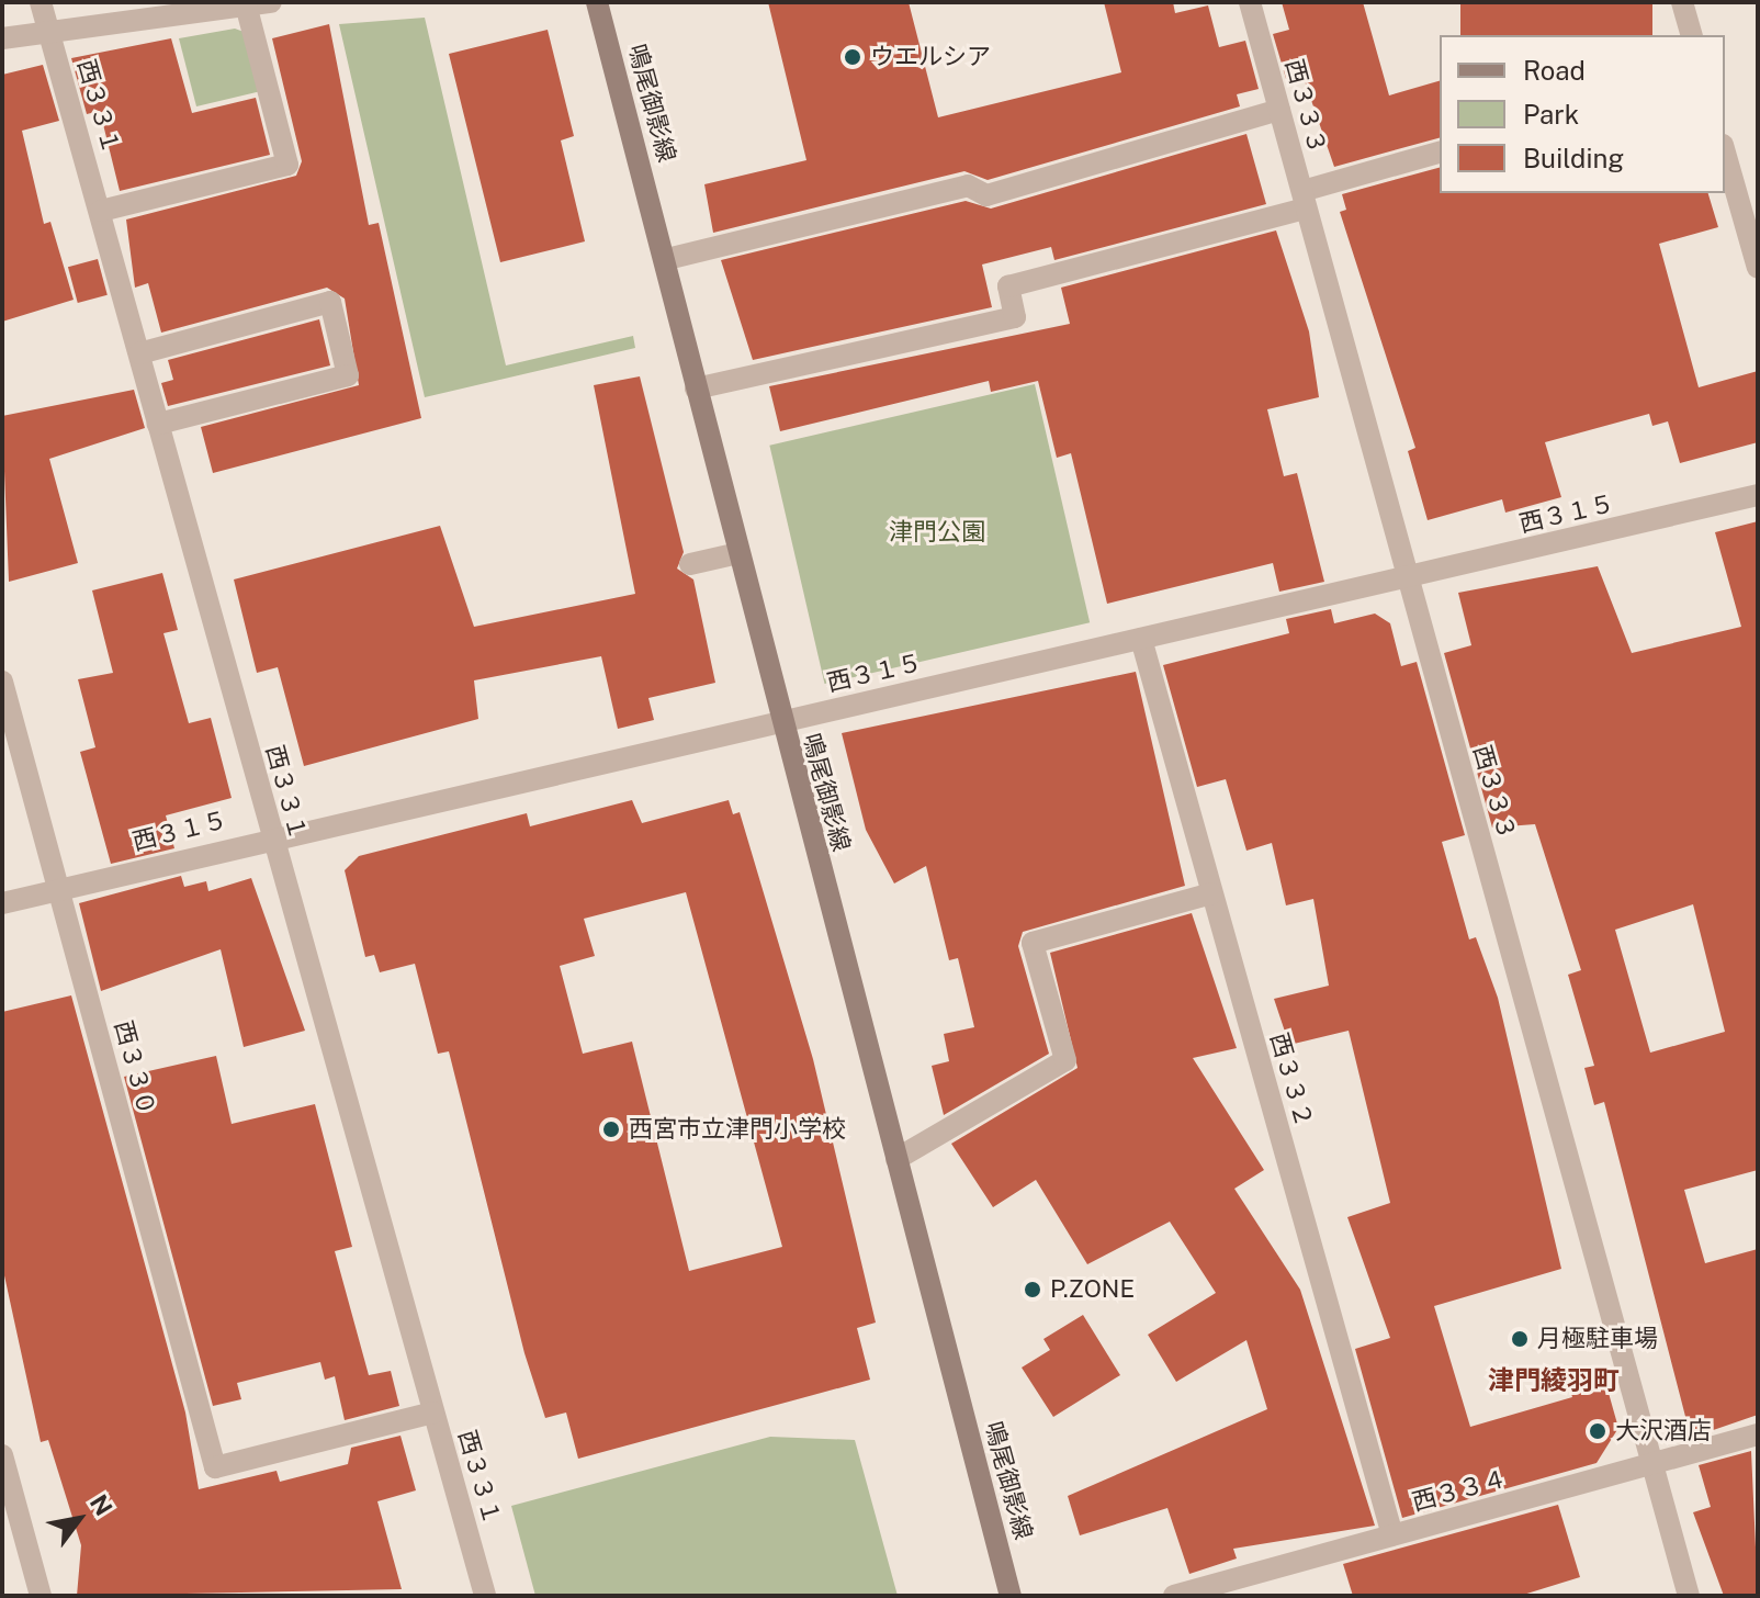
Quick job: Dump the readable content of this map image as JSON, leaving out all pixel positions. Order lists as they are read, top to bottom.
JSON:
{
  "streets": {
    "street": [
      "鳴尾御影線",
      "西３３１",
      "西３３３",
      "西３１５",
      "西３３０",
      "西３３２",
      "西３３４"
    ]
  },
  "crossings": [
    ["鳴尾御影線", "西３１５"],
    ["西３３１", "西３１５"],
    ["西３３１", "西３３０"],
    ["西３３３", "西３１５"],
    ["西３３３", "西３３４"],
    ["西３１５", "西３３０"],
    ["西３１５", "西３３２"],
    ["西３３２", "西３３４"]
  ],
  "districts": ["津門綾羽町"],
  "parks": ["津門公園"],
  "places": [
    "ウエルシア",
    "西宮市立津門小学校",
    "P.ZONE",
    "月極駐車場",
    "大沢酒店"
  ],
  "legend": ["Road", "Park", "Building"],
  "north": "top right"
}
